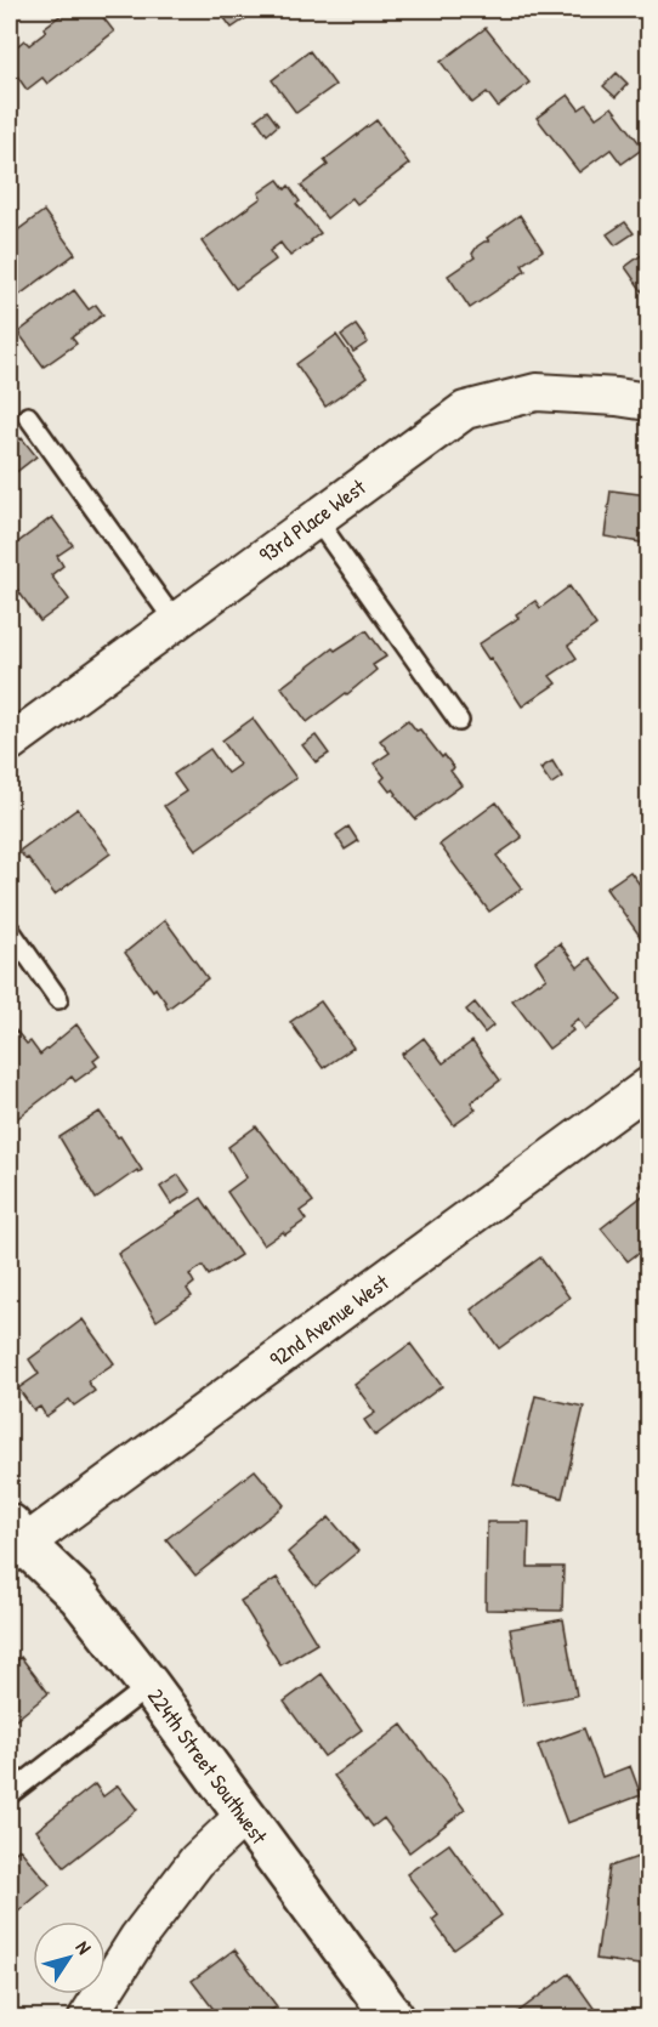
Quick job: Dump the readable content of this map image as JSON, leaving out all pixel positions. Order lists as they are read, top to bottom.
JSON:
{
  "streets": {
    "street": ["93rd Place West", "92nd Avenue West", "224th Street Southwest"]
  },
  "crossings": [
    ["92nd Avenue West", "224th Street Southwest"]
  ],
  "north": "top right"
}
